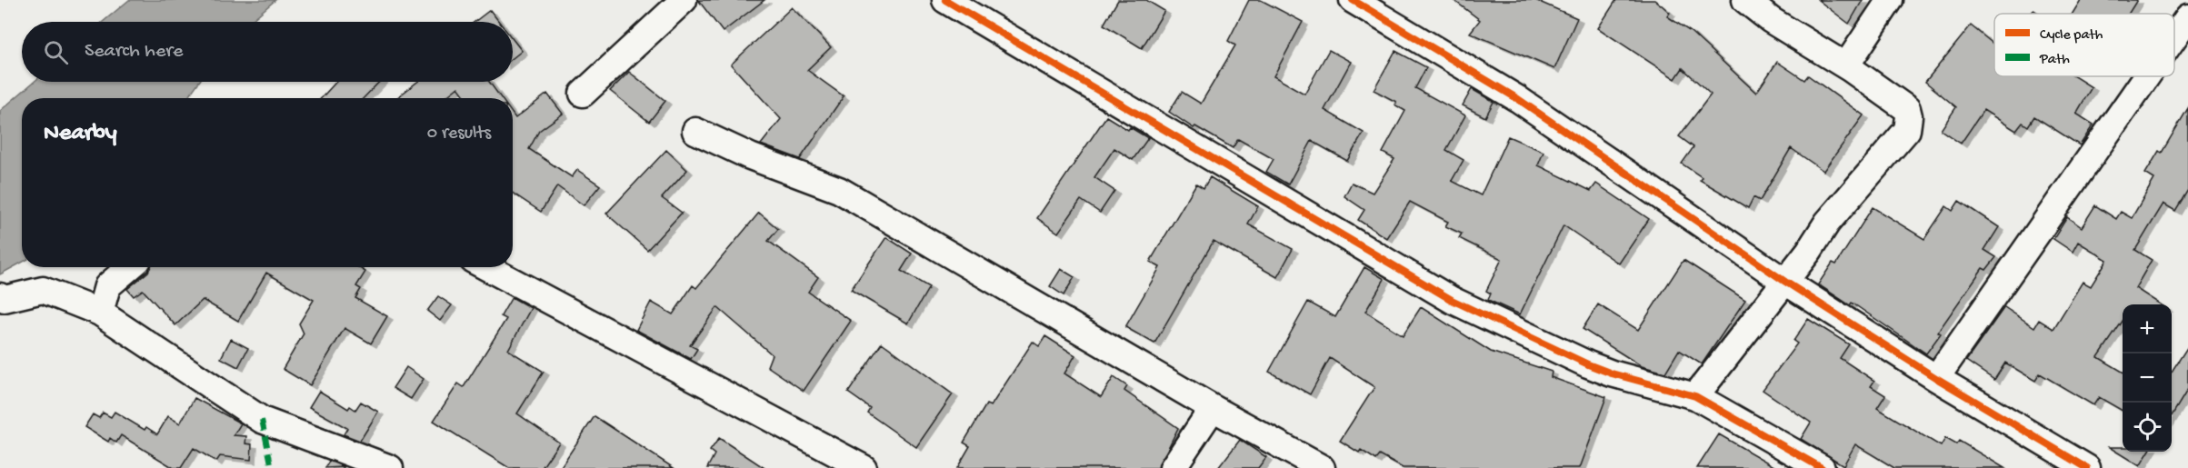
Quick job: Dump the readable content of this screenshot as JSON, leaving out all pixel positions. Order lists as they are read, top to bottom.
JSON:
{
  "legend": ["Cycle path", "Path"],
  "page": {
    "search": "Search here",
    "heading": ["Nearby", "0 results"],
    "map_buttons": ["+", "−"]
  }
}
